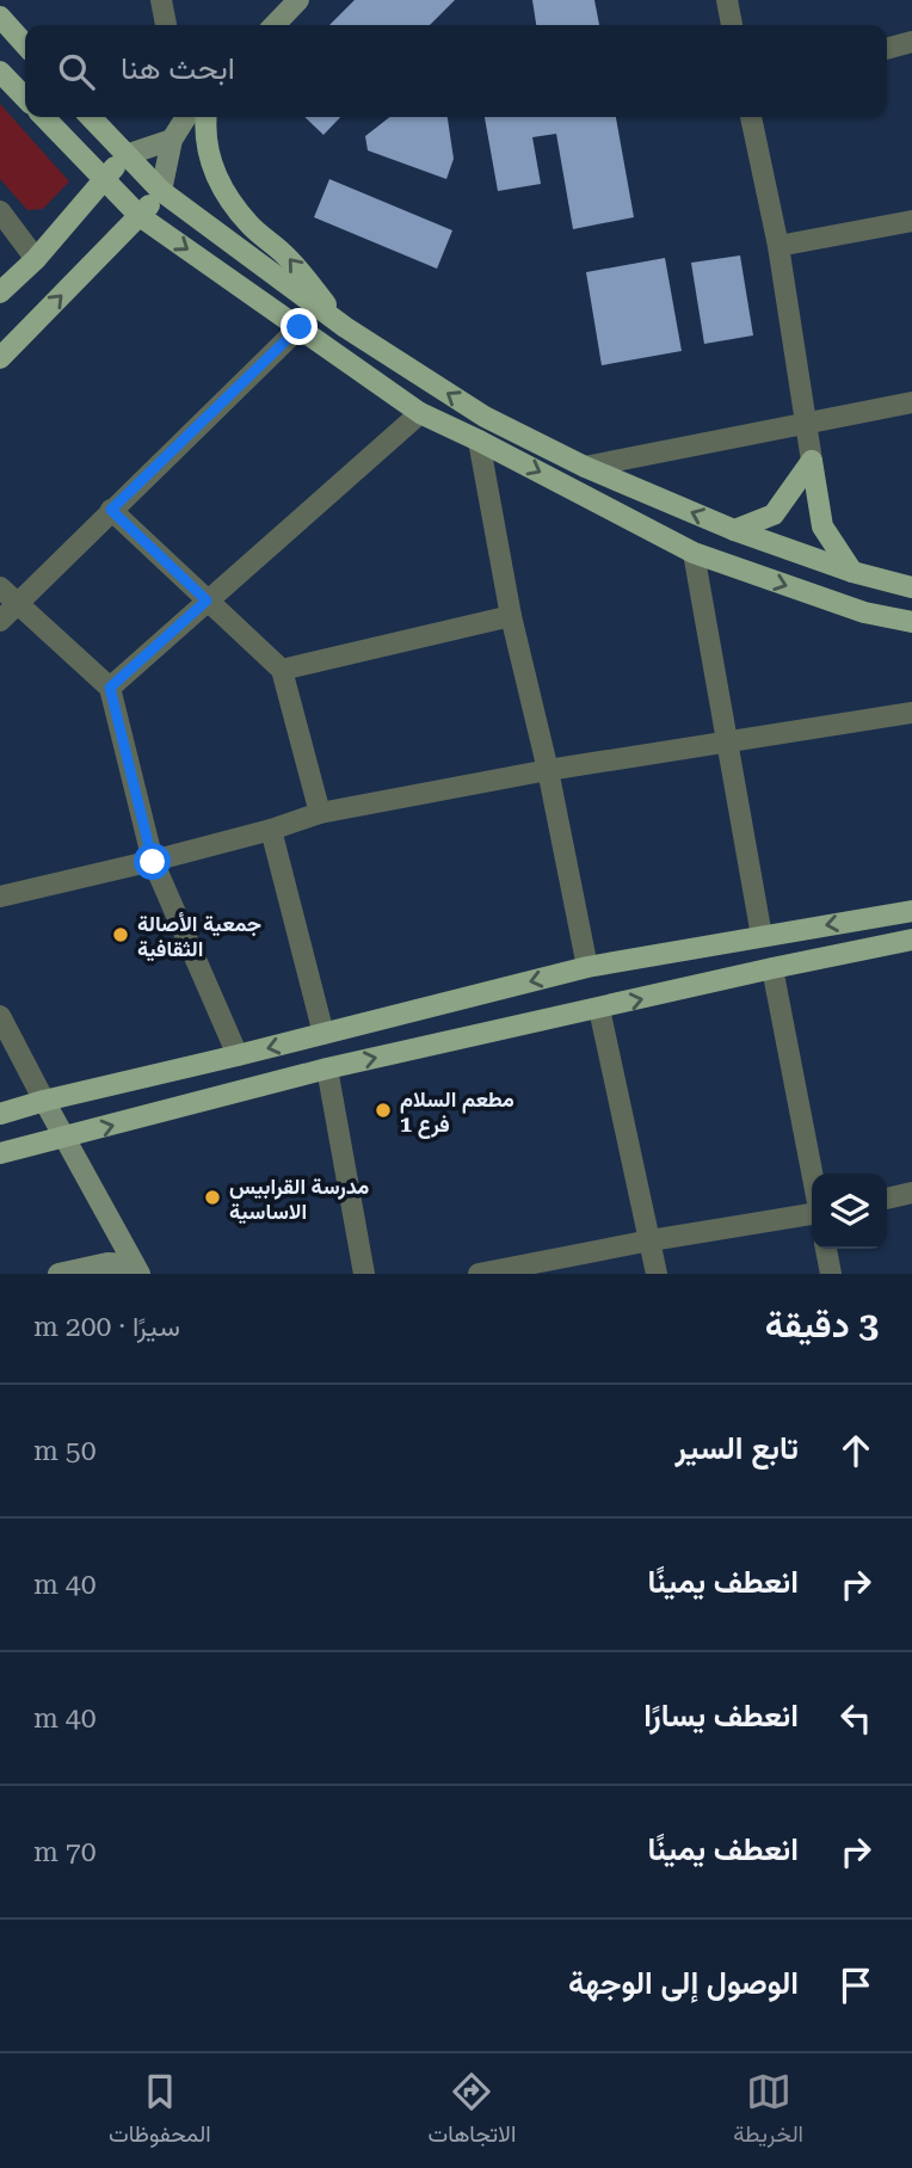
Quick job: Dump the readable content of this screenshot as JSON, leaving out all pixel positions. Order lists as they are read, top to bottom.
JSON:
{
  "places": ["جمعية الأصالة الثقافية", "مطعم السلام فرع 1", "مدرسة القرابيس الاساسية"],
  "page": {
    "search": "ابحث هنا",
    "heading": ["3 دقيقة", "سيرًا · 200 m"],
    "list": [
      ["تابع السير", "50 m"],
      ["انعطف يمينًا", "40 m"],
      ["انعطف يسارًا", "40 m"],
      ["انعطف يمينًا", "70 m"],
      "الوصول إلى الوجهة"
    ],
    "nav": ["الخريطة", "الاتجاهات", "المحفوظات"]
  }
}
